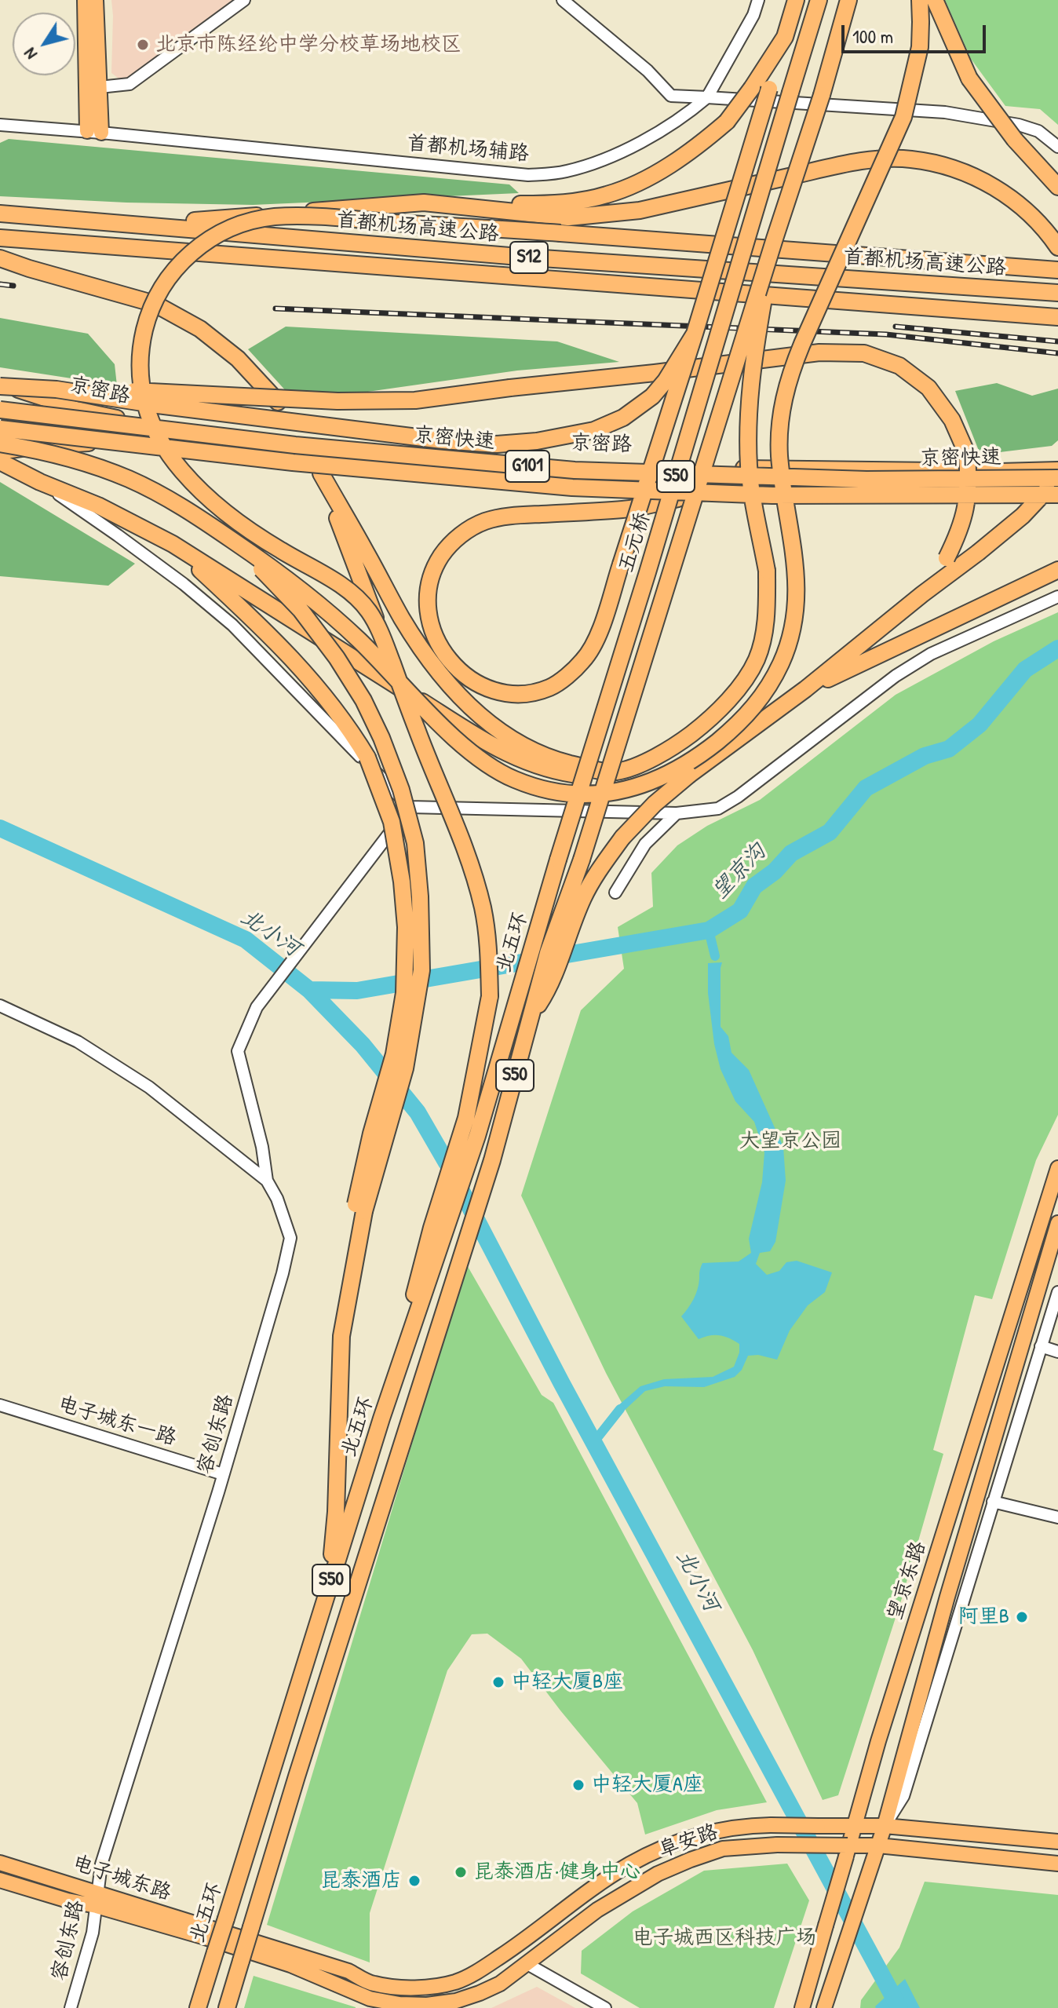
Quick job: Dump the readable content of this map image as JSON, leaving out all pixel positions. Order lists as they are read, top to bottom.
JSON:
{
  "streets": {
    "highway": [
      "首都机场高速公路",
      "S12",
      "京密快速",
      "G101",
      "S50",
      "五元桥",
      "北五环"
    ],
    "main road": [
      "京密路",
      "望京东路",
      "阜安路",
      "电子城东路"
    ],
    "street": ["首都机场辅路", "电子城东一路", "容创东路"]
  },
  "crossings": [
    ["五元桥", "北五环"],
    ["电子城东一路", "容创东路"],
    ["容创东路", "电子城东路"],
    ["望京东路", "阜安路"],
    ["阜安路", "电子城东路"]
  ],
  "water": ["望京沟", "北小河"],
  "parks": ["大望京公园", "电子城西区科技广场"],
  "places": [
    "北京市陈经纶中学分校草场地校区",
    "阿里B",
    "中轻大厦B座",
    "中轻大厦A座",
    "昆泰酒店·健身中心",
    "昆泰酒店"
  ],
  "scale_bar": "100 m",
  "north": "bottom left"
}
